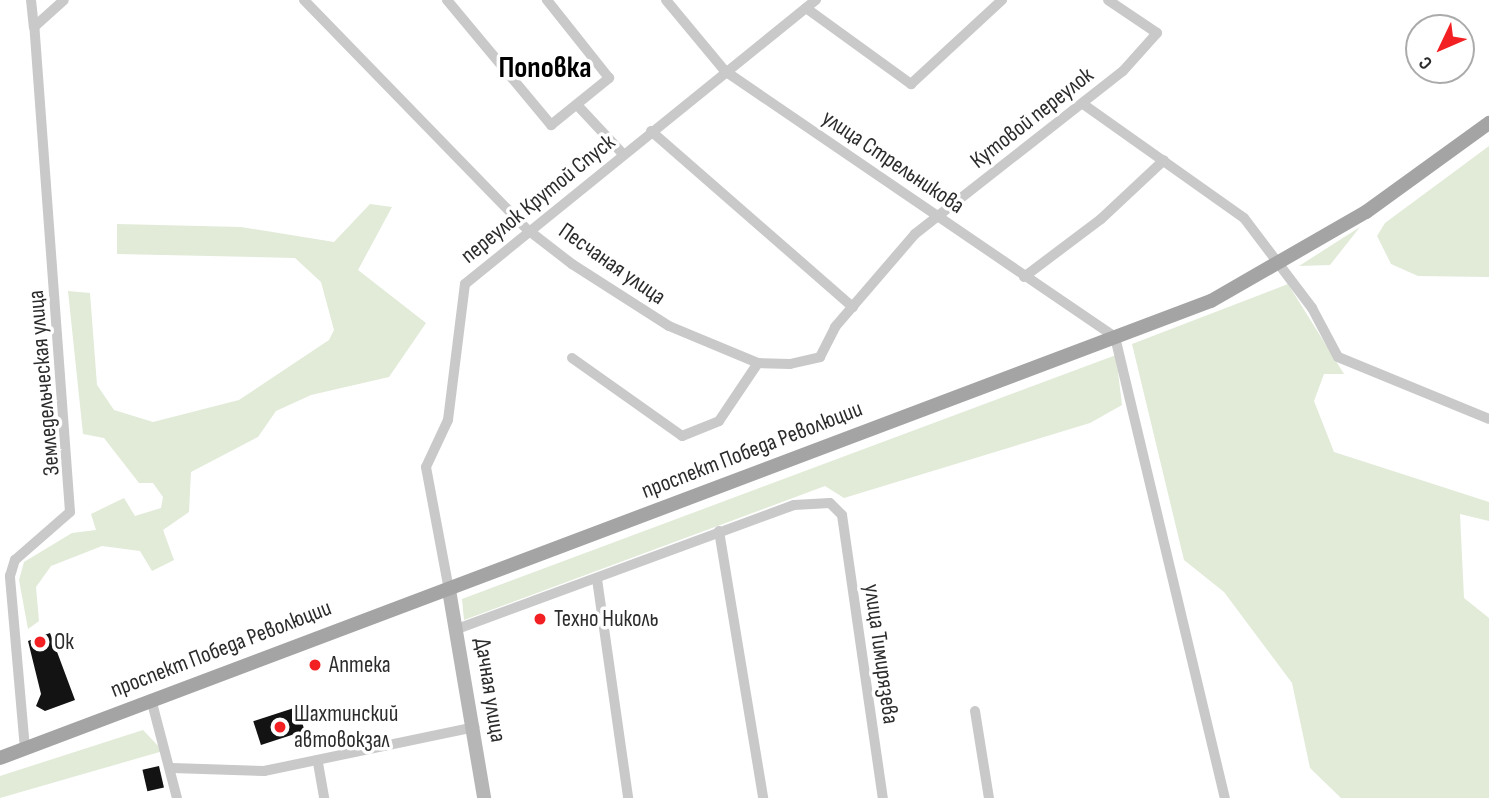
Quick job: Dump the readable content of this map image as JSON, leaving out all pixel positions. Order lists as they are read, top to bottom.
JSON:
{
  "streets": {
    "main road": ["проспект Победа Революции"],
    "street": [
      "Кутовой переулок",
      "улица Стрельникова",
      "переулок Крутой Спуск",
      "Песчаная улица",
      "Земледельческая улица",
      "улица Тимирязева",
      "Дачная улица"
    ]
  },
  "crossings": [
    ["Кутовой переулок", "улица Стрельникова"],
    ["Кутовой переулок", "Песчаная улица"],
    ["улица Стрельникова", "переулок Крутой Спуск"],
    ["улица Стрельникова", "проспект Победа Революции"],
    ["переулок Крутой Спуск", "Песчаная улица"],
    ["переулок Крутой Спуск", "проспект Победа Революции"],
    ["переулок Крутой Спуск", "Дачная улица"],
    ["Земледельческая улица", "проспект Победа Революции"],
    ["проспект Победа Революции", "Дачная улица"]
  ],
  "districts": ["Поповка"],
  "places": [
    "Техно Николь",
    "Ок",
    "Аптека",
    "Шахтинский автовокзал"
  ],
  "north": "bottom left"
}
